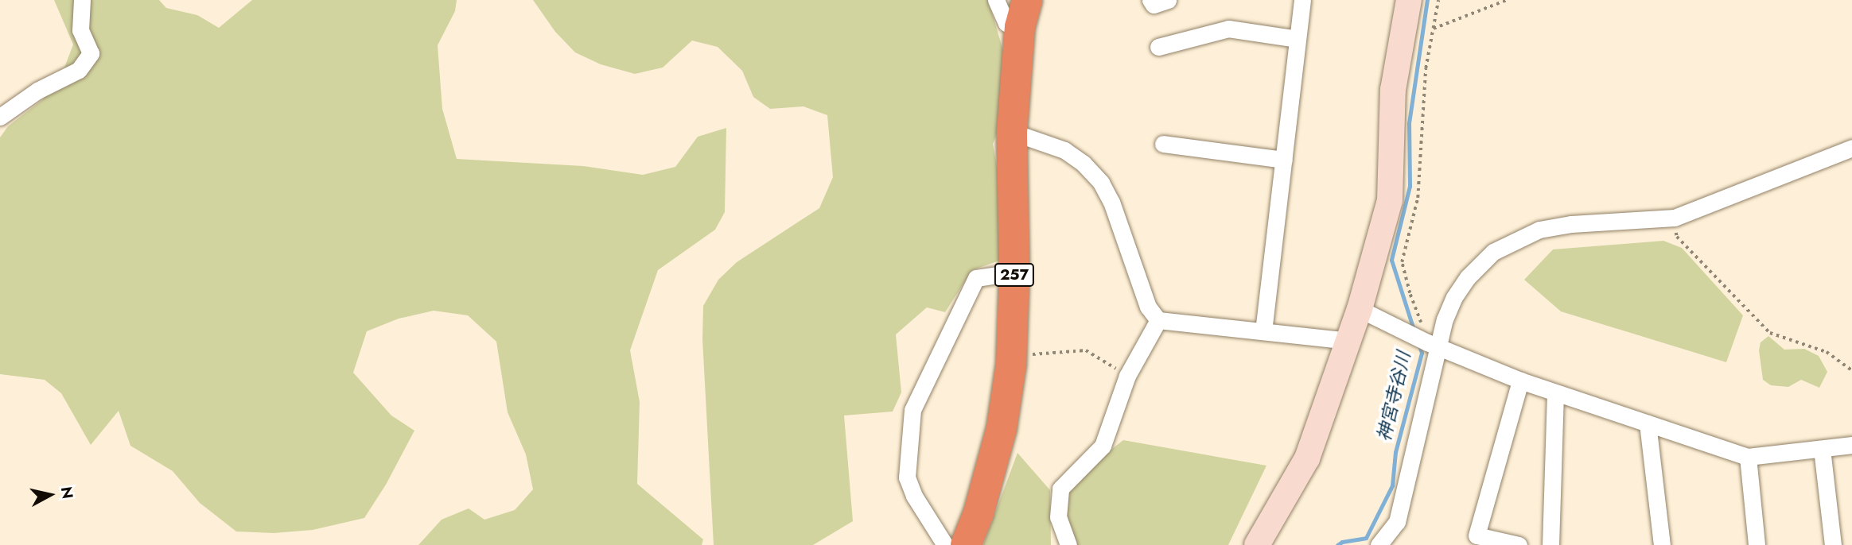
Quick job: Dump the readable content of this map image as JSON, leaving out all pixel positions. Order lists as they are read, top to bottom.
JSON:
{
  "streets": {
    "highway": ["257"]
  },
  "water": ["神宮寺谷川"],
  "north": "right"
}
